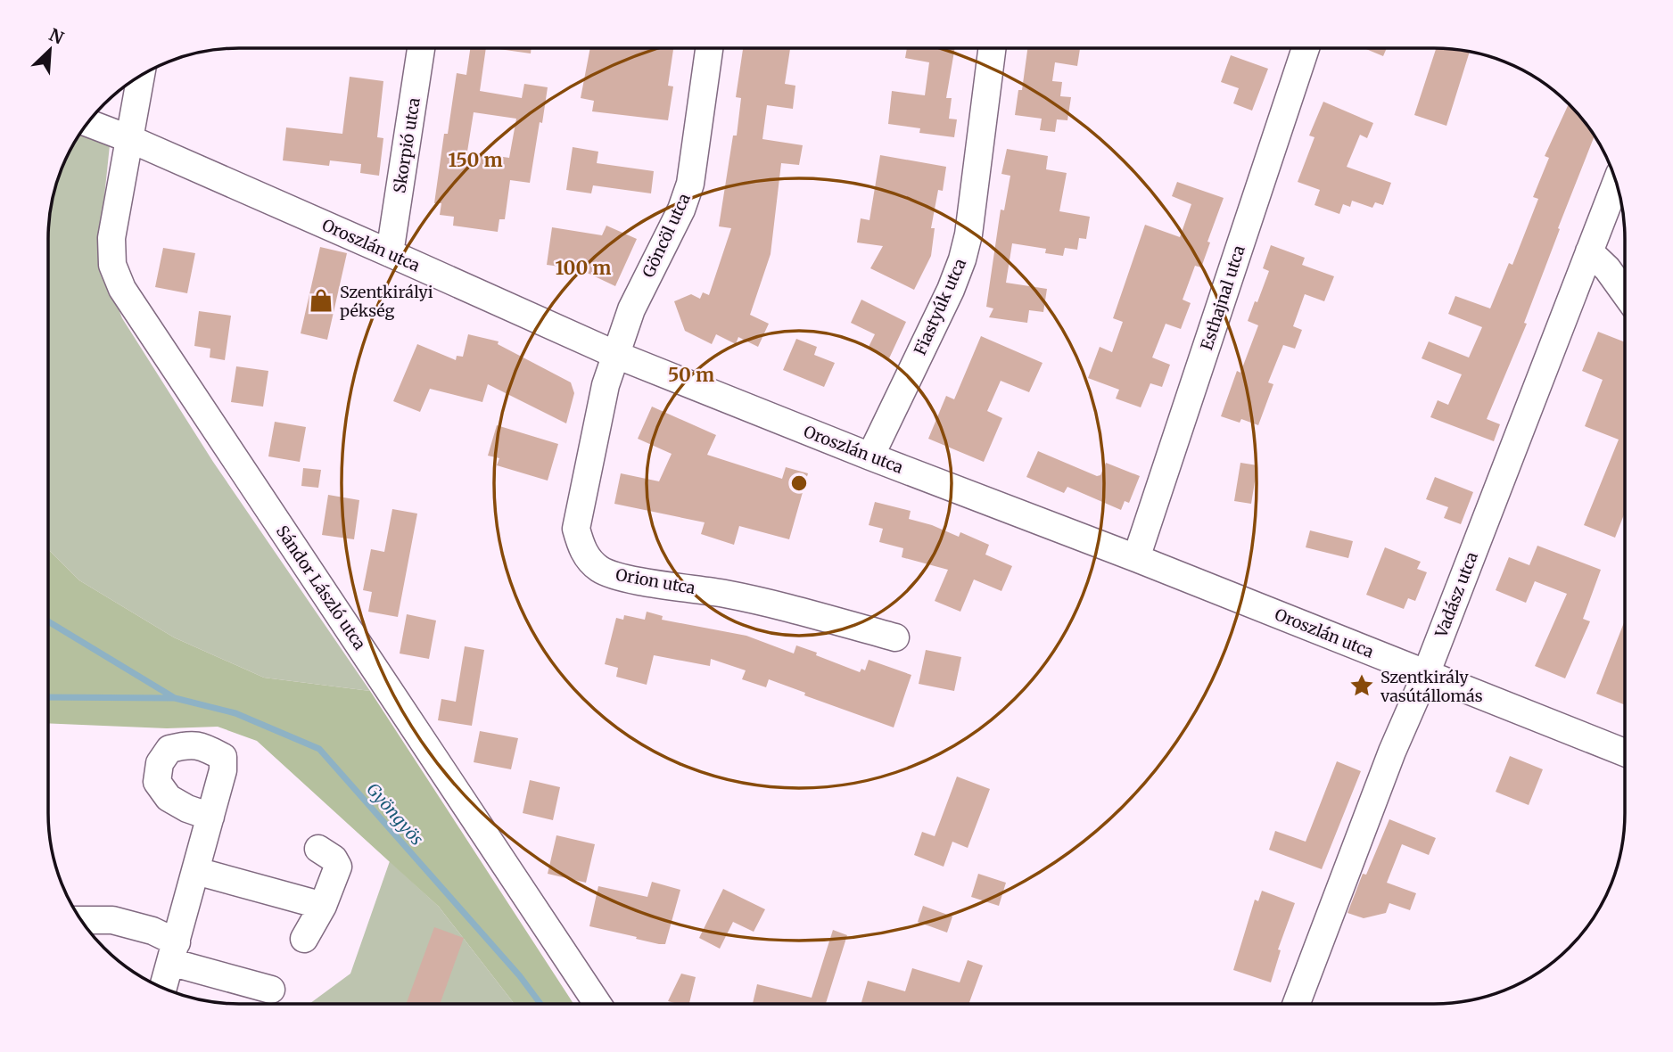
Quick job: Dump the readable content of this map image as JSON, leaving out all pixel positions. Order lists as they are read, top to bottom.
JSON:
{
  "streets": {
    "street": [
      "Skorpió utca",
      "Göncöl utca",
      "Oroszlán utca",
      "Esthajnal utca",
      "Fiastyúk utca",
      "Orion utca",
      "Sándor László utca",
      "Vadász utca"
    ]
  },
  "crossings": [
    ["Skorpió utca", "Oroszlán utca"],
    ["Göncöl utca", "Oroszlán utca"],
    ["Göncöl utca", "Orion utca"],
    ["Oroszlán utca", "Esthajnal utca"],
    ["Oroszlán utca", "Fiastyúk utca"],
    ["Oroszlán utca", "Orion utca"],
    ["Oroszlán utca", "Sándor László utca"],
    ["Oroszlán utca", "Vadász utca"]
  ],
  "water": ["Gyöngyös"],
  "places": {
    "shop": ["Szentkirályi pékség"],
    "place": ["Szentkirály vasútállomás"]
  },
  "north": "top right",
  "rings": ["150 m", "100 m", "50 m"]
}
